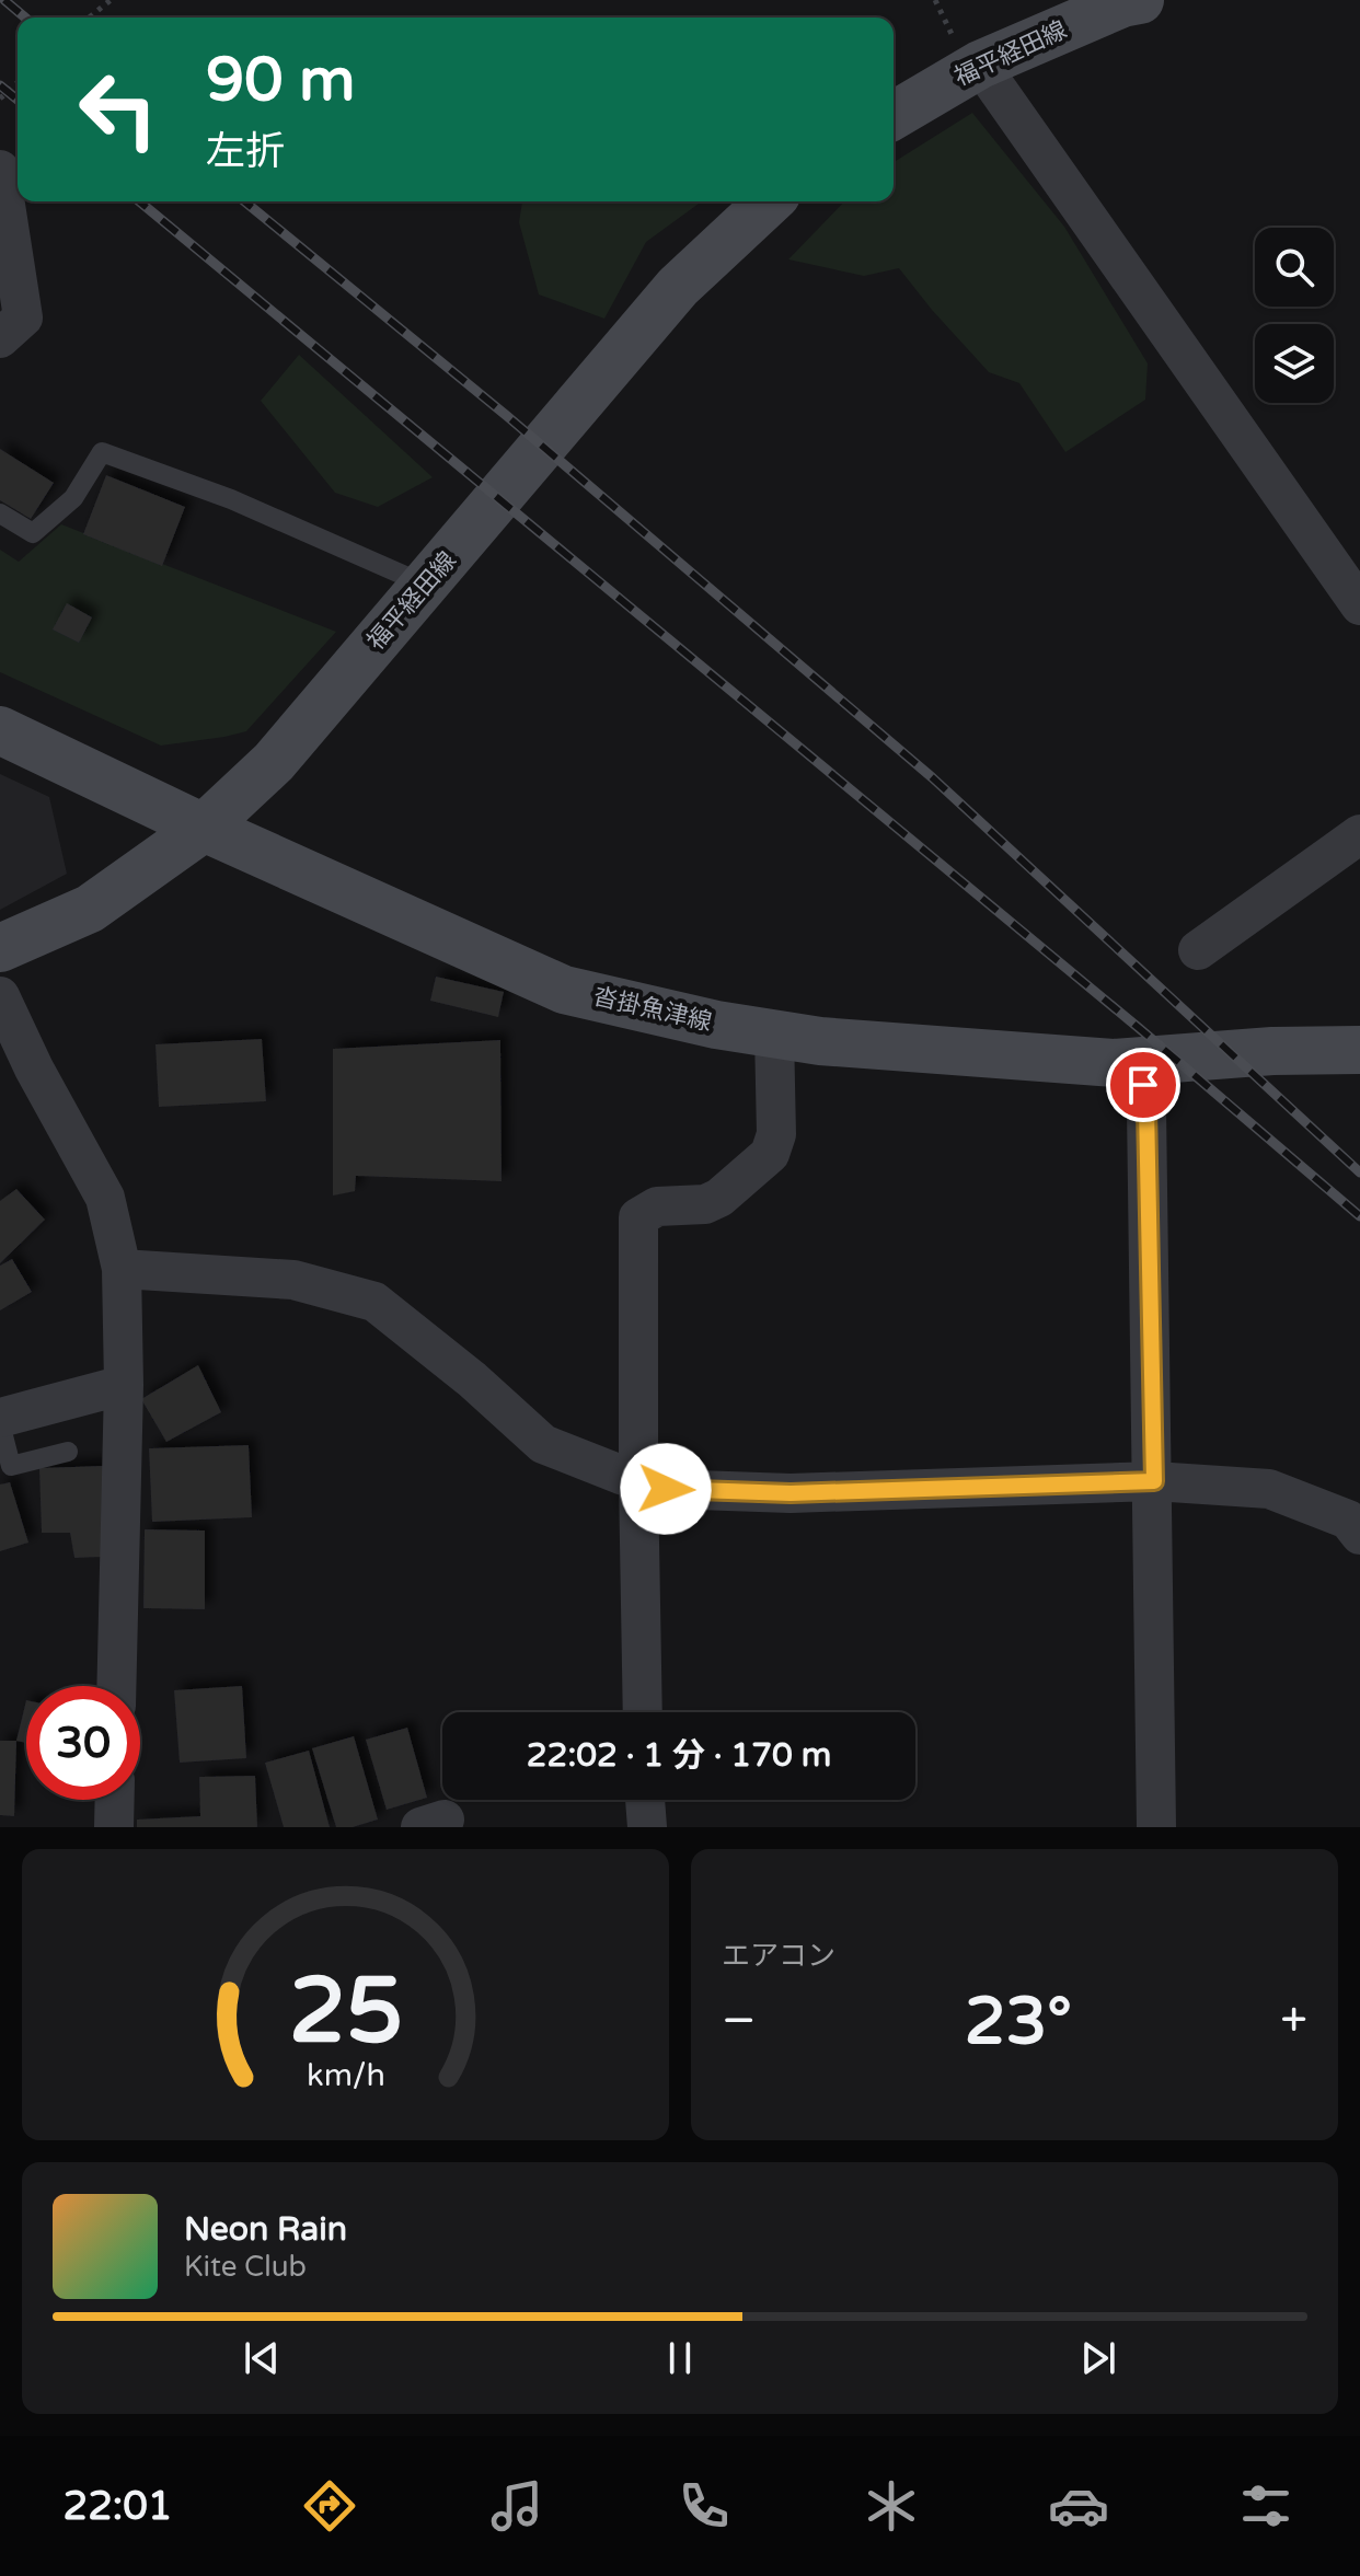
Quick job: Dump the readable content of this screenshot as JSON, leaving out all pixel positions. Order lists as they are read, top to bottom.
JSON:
{
  "streets": {
    "main road": ["福平経田線", "沓掛魚津線"]
  },
  "crossings": [
    ["福平経田線", "沓掛魚津線"]
  ],
  "page": {
    "turn": ["90 m", "左折"],
    "limit": "30",
    "trip": "22:02 · 1 分 · 170 m",
    "tile": "エアコン",
    "heat": ["−", "23°", "+"],
    "song": ["Neon Rain", "Kite Club"],
    "tabs": "22:01",
    "gauge": ["25", "km/h"]
  }
}
